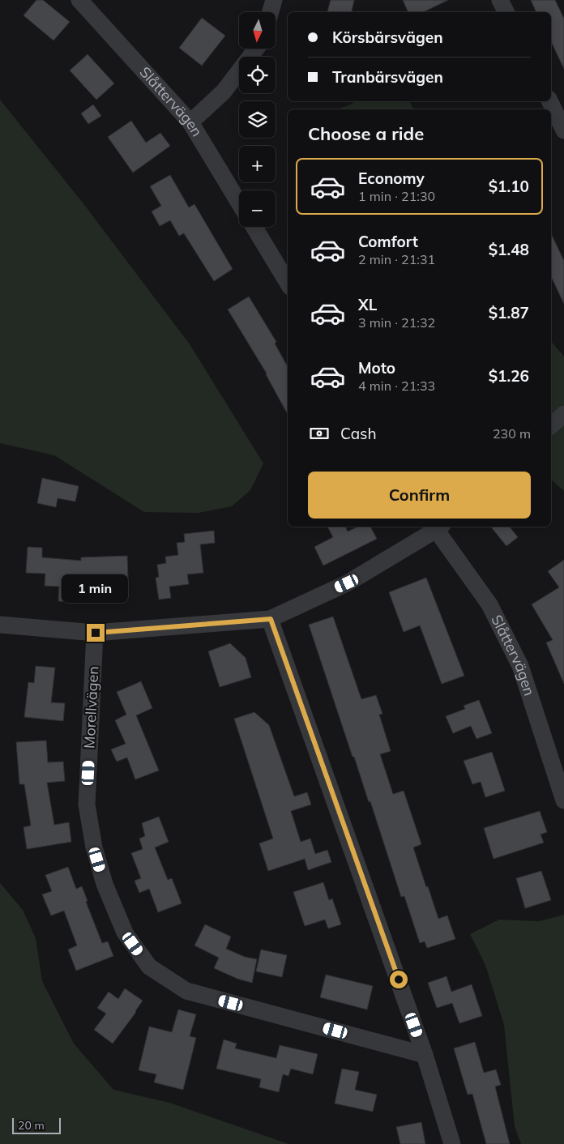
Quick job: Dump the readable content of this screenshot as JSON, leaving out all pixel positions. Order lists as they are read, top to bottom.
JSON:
{
  "streets": {
    "street": ["Slåttervägen", "Morellvägen"]
  },
  "scale_bar": "20 m",
  "north": "bottom",
  "page": {
    "map_buttons": ["+", "−"],
    "banner": ["Körsbärsvägen", "Tranbärsvägen"],
    "heading": "Choose a ride",
    "list": [
      {
        "name": "Economy",
        "note": "1 min · 21:30",
        "value": "$1.10"
      },
      {
        "name": "Comfort",
        "note": "2 min · 21:31",
        "value": "$1.48"
      },
      {
        "name": "XL",
        "note": "3 min · 21:32",
        "value": "$1.87"
      },
      {
        "name": "Moto",
        "note": "4 min · 21:33",
        "value": "$1.26"
      }
    ],
    "pay": ["Cash", "230 m"],
    "buttons": "Confirm",
    "bubble": "1 min",
    "scale": "20 m"
  }
}
